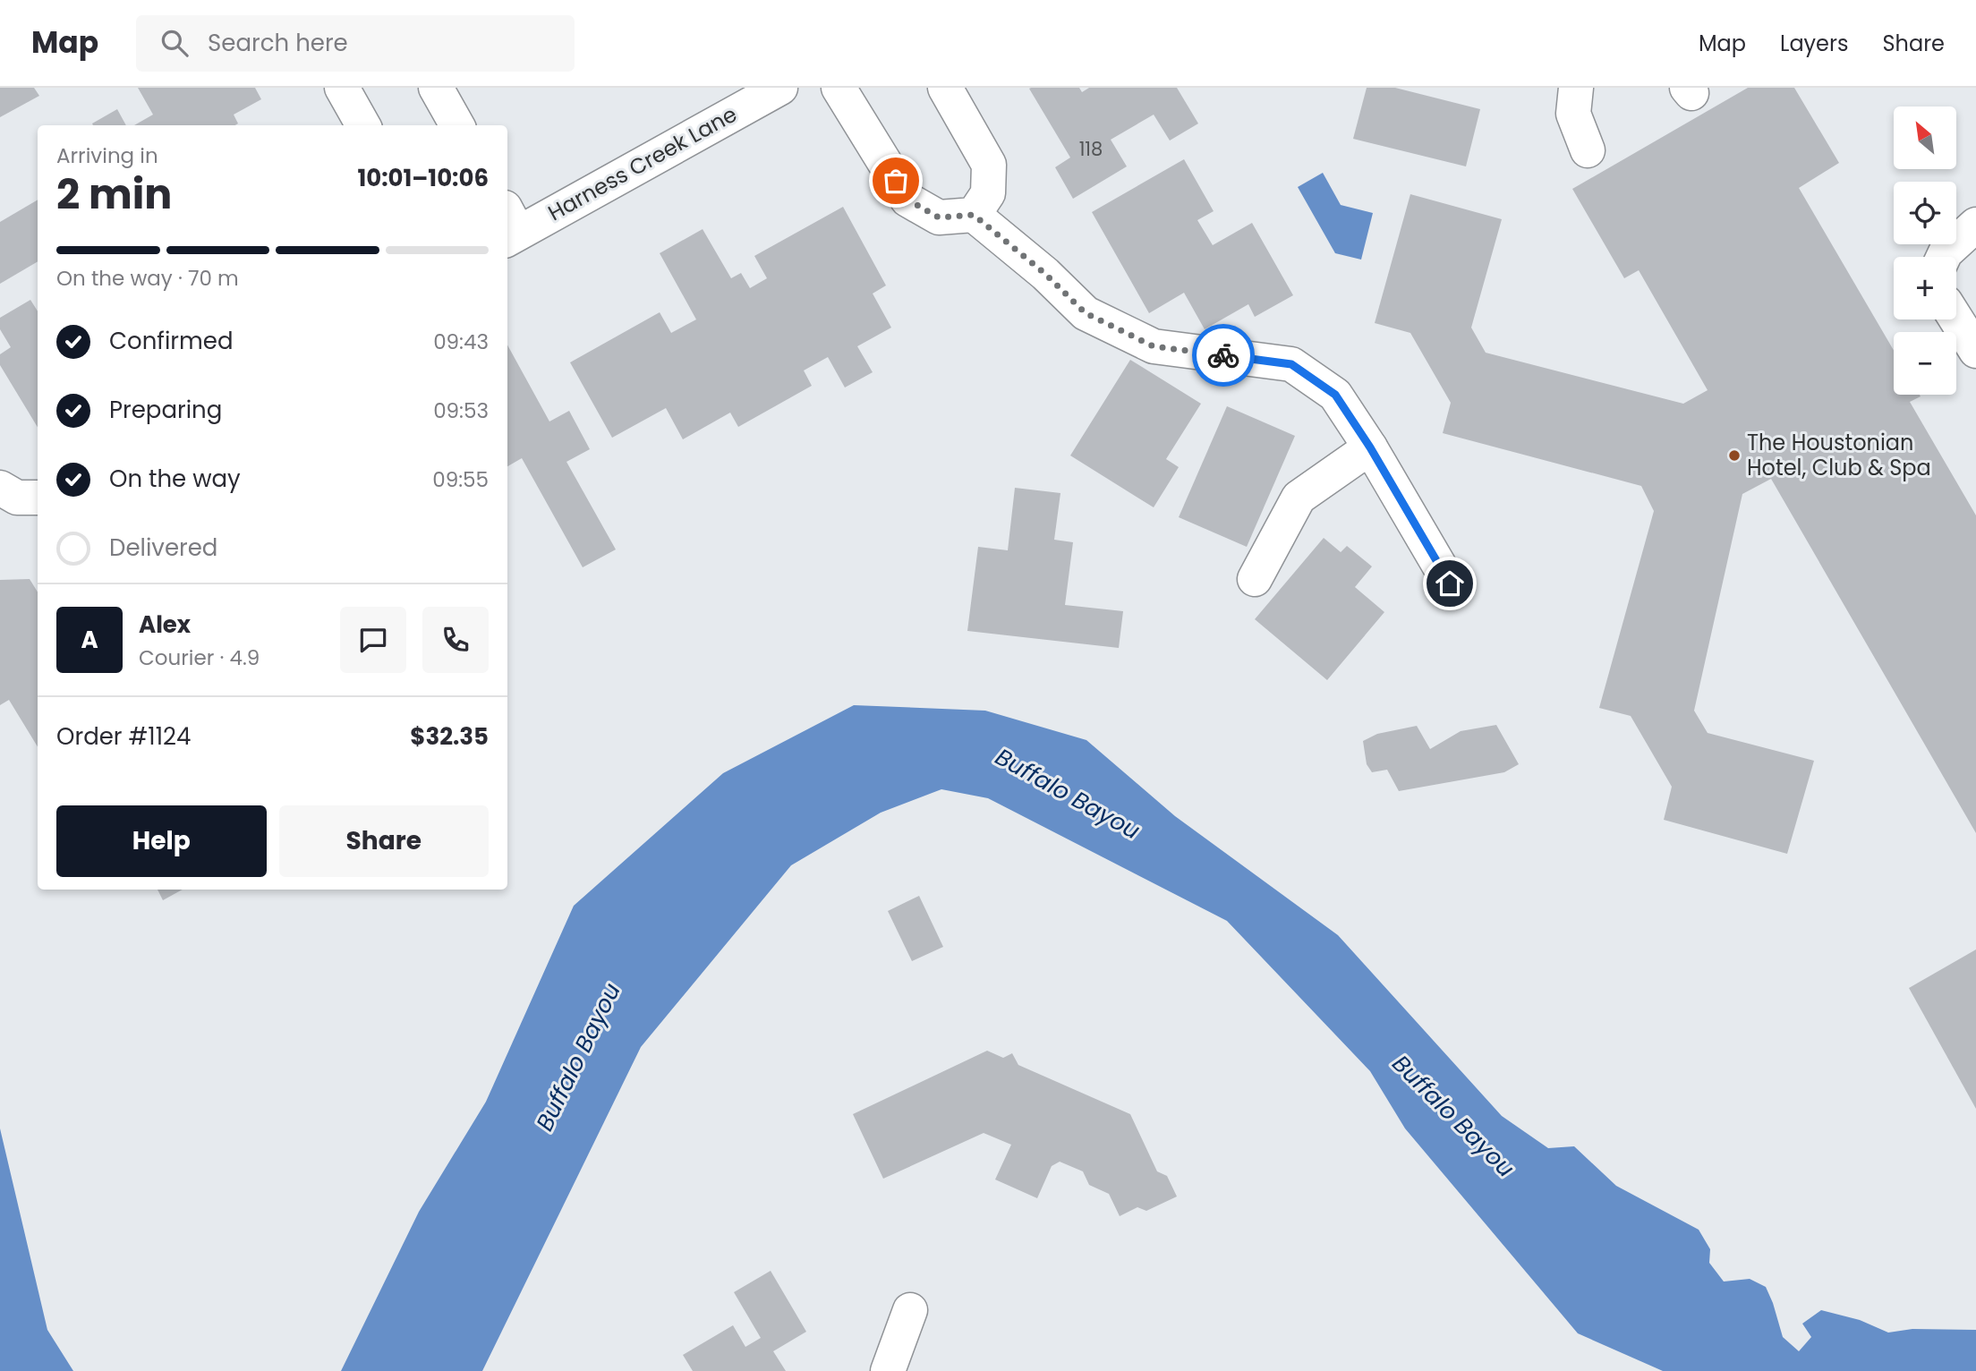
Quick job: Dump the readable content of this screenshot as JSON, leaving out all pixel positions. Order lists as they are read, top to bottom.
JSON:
{
  "streets": {
    "street": ["Harness Creek Lane"]
  },
  "water": ["Buffalo Bayou"],
  "places": ["The Houstonian Hotel, Club & Spa"],
  "house_numbers": ["118"],
  "north": "top left",
  "page": {
    "header": "Map",
    "search": "Search here",
    "nav": ["Map", "Layers", "Share"],
    "map_buttons": ["+", "−"],
    "heading": ["2 min", "Arriving in", "10:01–10:06"],
    "panel": [
      "Alex",
      "Courier · 4.9",
      "Order #1124",
      "$32.35"
    ],
    "bar": "On the way · 70 m",
    "list": [
      ["Confirmed", "09:43"],
      ["Preparing", "09:53"],
      ["On the way", "09:55"],
      "Delivered"
    ],
    "round": "A",
    "buttons": ["Help", "Share"]
  }
}
